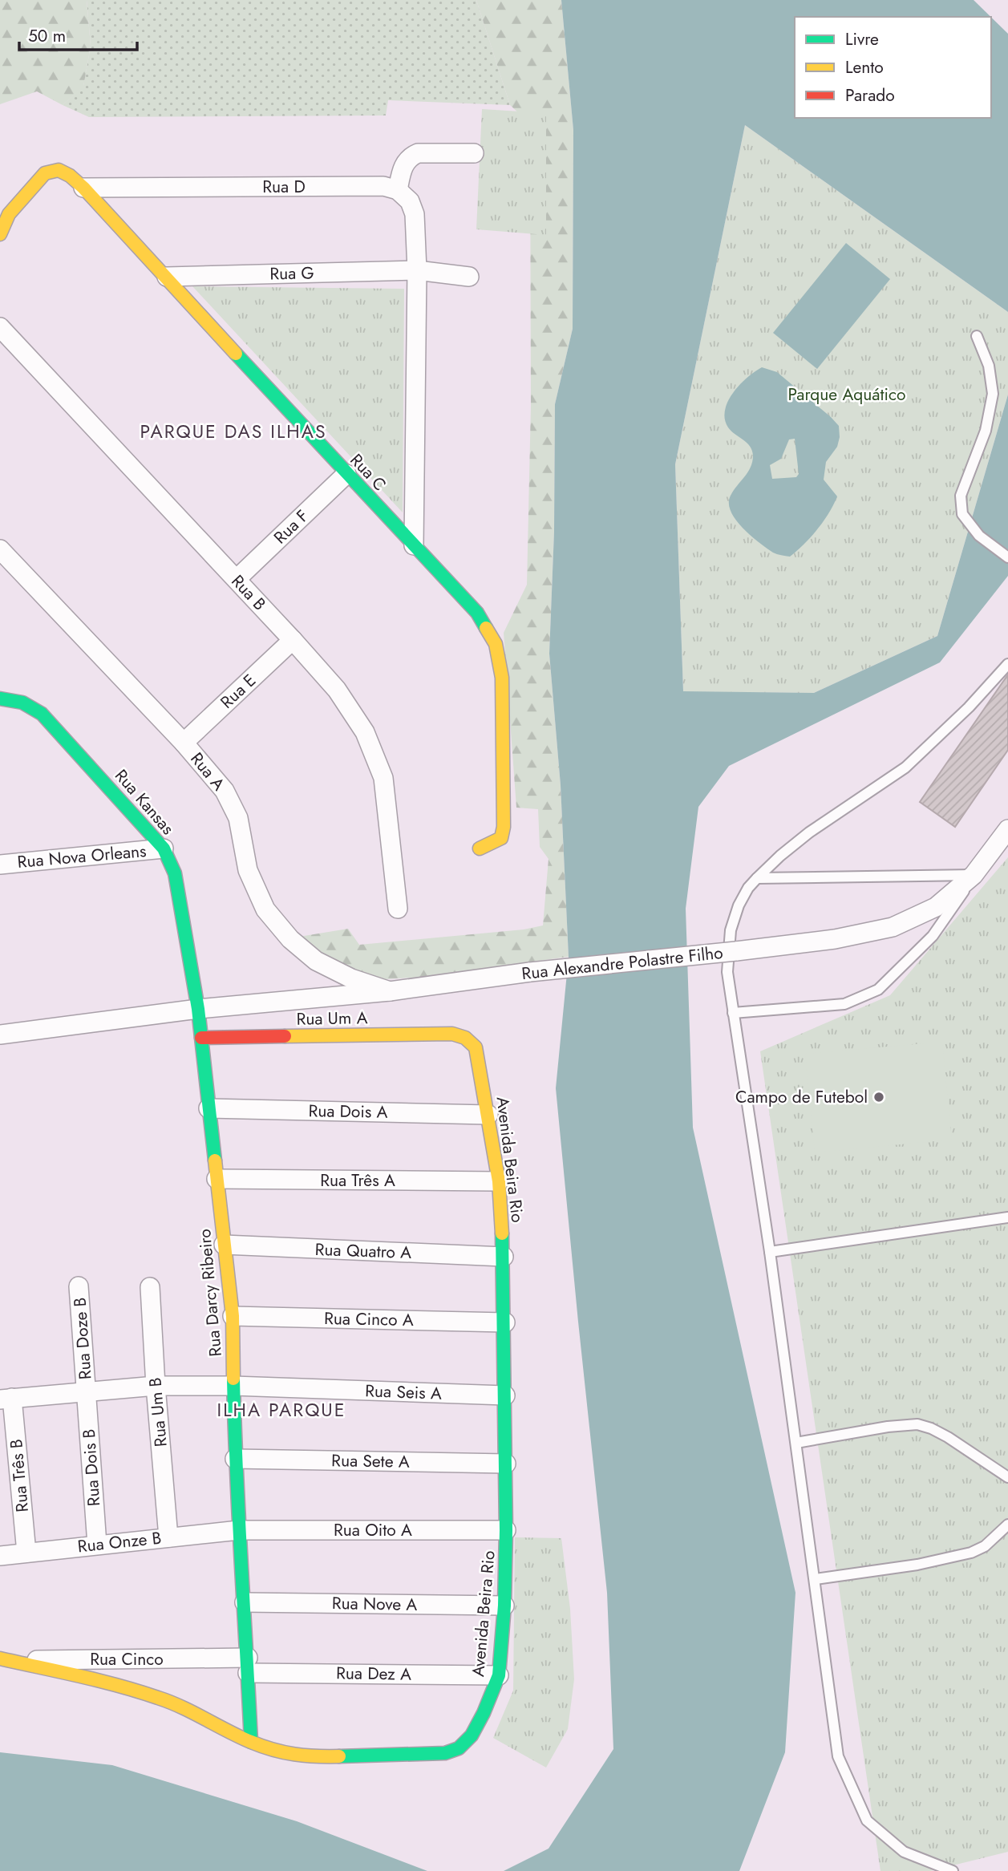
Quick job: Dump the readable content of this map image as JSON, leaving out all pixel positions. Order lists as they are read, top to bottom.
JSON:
{
  "streets": {
    "street": [
      "Rua D",
      "Rua G",
      "Rua C",
      "Rua F",
      "Rua B",
      "Rua E",
      "Rua A",
      "Rua Kansas",
      "Rua Nova Orleans",
      "Rua Alexandre Polastre Filho",
      "Rua Um A",
      "Rua Dois A",
      "Avenida Beira Rio",
      "Rua Três A",
      "Rua Quatro A",
      "Rua Darcy Ribeiro",
      "Rua Cinco A",
      "Rua Doze B",
      "Rua Seis A",
      "Rua Um B",
      "Rua Sete A",
      "Rua Dois B",
      "Rua Três B",
      "Rua Oito A",
      "Rua Onze B",
      "Rua Nove A",
      "Rua Cinco",
      "Rua Dez A"
    ]
  },
  "crossings": [
    ["Rua D", "Rua C"],
    ["Rua G", "Rua C"],
    ["Rua C", "Rua F"],
    ["Rua F", "Rua B"],
    ["Rua B", "Rua E"],
    ["Rua E", "Rua A"],
    ["Rua A", "Rua Alexandre Polastre Filho"],
    ["Rua Kansas", "Rua Nova Orleans"],
    ["Rua Kansas", "Rua Alexandre Polastre Filho"],
    ["Rua Kansas", "Rua Darcy Ribeiro"],
    ["Rua Alexandre Polastre Filho", "Rua Darcy Ribeiro"],
    ["Rua Um A", "Avenida Beira Rio"],
    ["Rua Um A", "Rua Darcy Ribeiro"],
    ["Rua Dois A", "Avenida Beira Rio"],
    ["Rua Dois A", "Rua Darcy Ribeiro"],
    ["Avenida Beira Rio", "Rua Três A"],
    ["Avenida Beira Rio", "Rua Quatro A"],
    ["Avenida Beira Rio", "Rua Darcy Ribeiro"],
    ["Avenida Beira Rio", "Rua Cinco A"],
    ["Avenida Beira Rio", "Rua Seis A"],
    ["Avenida Beira Rio", "Rua Sete A"],
    ["Avenida Beira Rio", "Rua Oito A"],
    ["Avenida Beira Rio", "Rua Nove A"],
    ["Avenida Beira Rio", "Rua Cinco"],
    ["Avenida Beira Rio", "Rua Dez A"],
    ["Rua Três A", "Rua Darcy Ribeiro"],
    ["Rua Quatro A", "Rua Darcy Ribeiro"],
    ["Rua Darcy Ribeiro", "Rua Cinco A"],
    ["Rua Darcy Ribeiro", "Rua Seis A"],
    ["Rua Darcy Ribeiro", "Rua Sete A"],
    ["Rua Darcy Ribeiro", "Rua Oito A"],
    ["Rua Darcy Ribeiro", "Rua Onze B"],
    ["Rua Darcy Ribeiro", "Rua Nove A"],
    ["Rua Darcy Ribeiro", "Rua Cinco"],
    ["Rua Darcy Ribeiro", "Rua Dez A"],
    ["Rua Doze B", "Rua Seis A"],
    ["Rua Doze B", "Rua Dois B"],
    ["Rua Seis A", "Rua Um B"],
    ["Rua Seis A", "Rua Dois B"],
    ["Rua Seis A", "Rua Três B"],
    ["Rua Um B", "Rua Onze B"],
    ["Rua Dois B", "Rua Onze B"],
    ["Rua Três B", "Rua Onze B"],
    ["Rua Oito A", "Rua Onze B"],
    ["Rua Cinco", "Rua Dez A"]
  ],
  "districts": ["PARQUE DAS ILHAS", "ILHA PARQUE"],
  "parks": ["Parque Aquático"],
  "places": ["Campo de Futebol"],
  "legend": ["Livre", "Lento", "Parado"],
  "scale_bar": "50 m"
}
